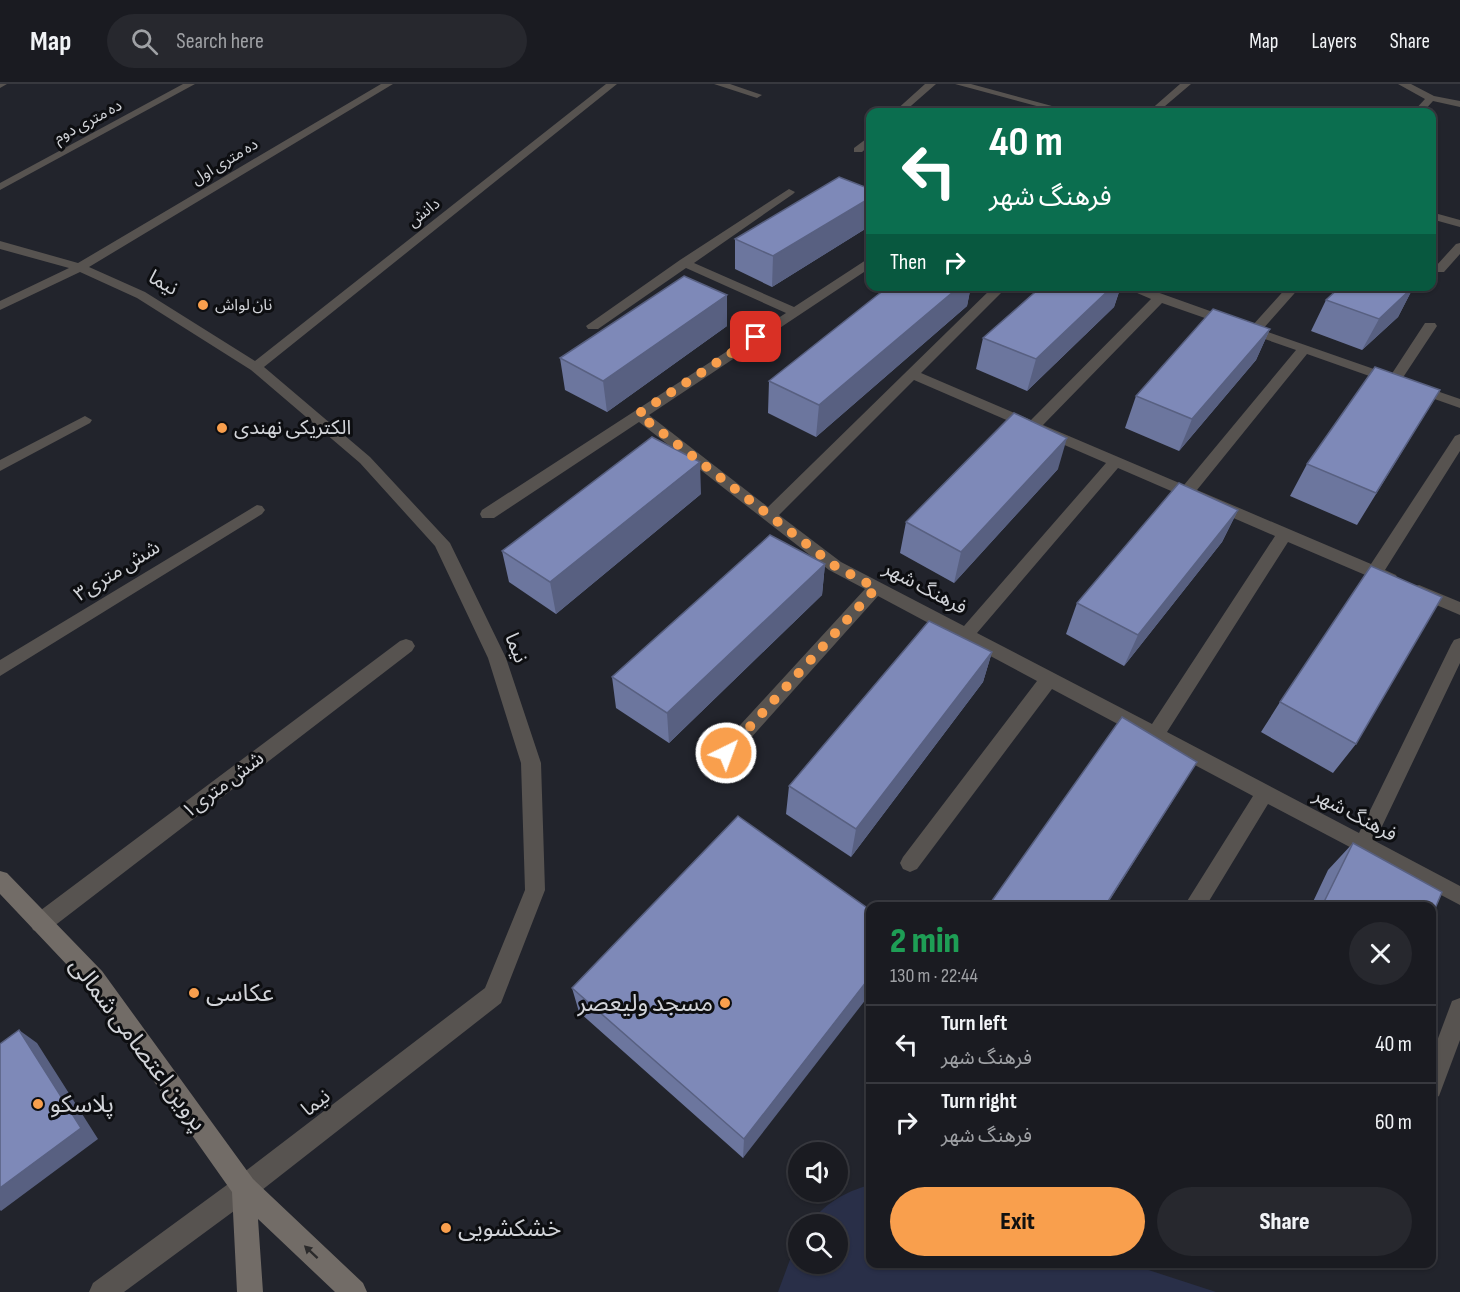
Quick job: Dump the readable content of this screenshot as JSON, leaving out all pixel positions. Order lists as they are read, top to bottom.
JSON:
{
  "streets": {
    "main road": ["پروین اعتصامی شمالی"],
    "street": [
      "ده متری دوم",
      "ده متری اول",
      "دانش",
      "نیما",
      "شش متری۳",
      "فرهنگ شهر",
      "شش متری۱"
    ]
  },
  "crossings": [
    ["ده متری اول", "نیما"],
    ["دانش", "نیما"],
    ["نیما", "پروین اعتصامی شمالی"],
    ["شش متری۱", "پروین اعتصامی شمالی"]
  ],
  "places": [
    "نان لواش",
    "الکتریکی نهندی",
    "عکاسی",
    "مسجد ولیعصر",
    "پلاسکو",
    "خشکشویی"
  ],
  "page": {
    "header": "Map",
    "search": "Search here",
    "nav": ["Map", "Layers", "Share"],
    "turn": ["40 m", "فرهنگ شهر"],
    "then": "Then",
    "heading": ["2 min", "130 m · 22:44"],
    "list": [
      {
        "name": "Turn left",
        "note": "فرهنگ شهر",
        "value": "40 m"
      },
      {
        "name": "Turn right",
        "note": "فرهنگ شهر",
        "value": "60 m"
      }
    ],
    "buttons": ["Exit", "Share"]
  }
}
